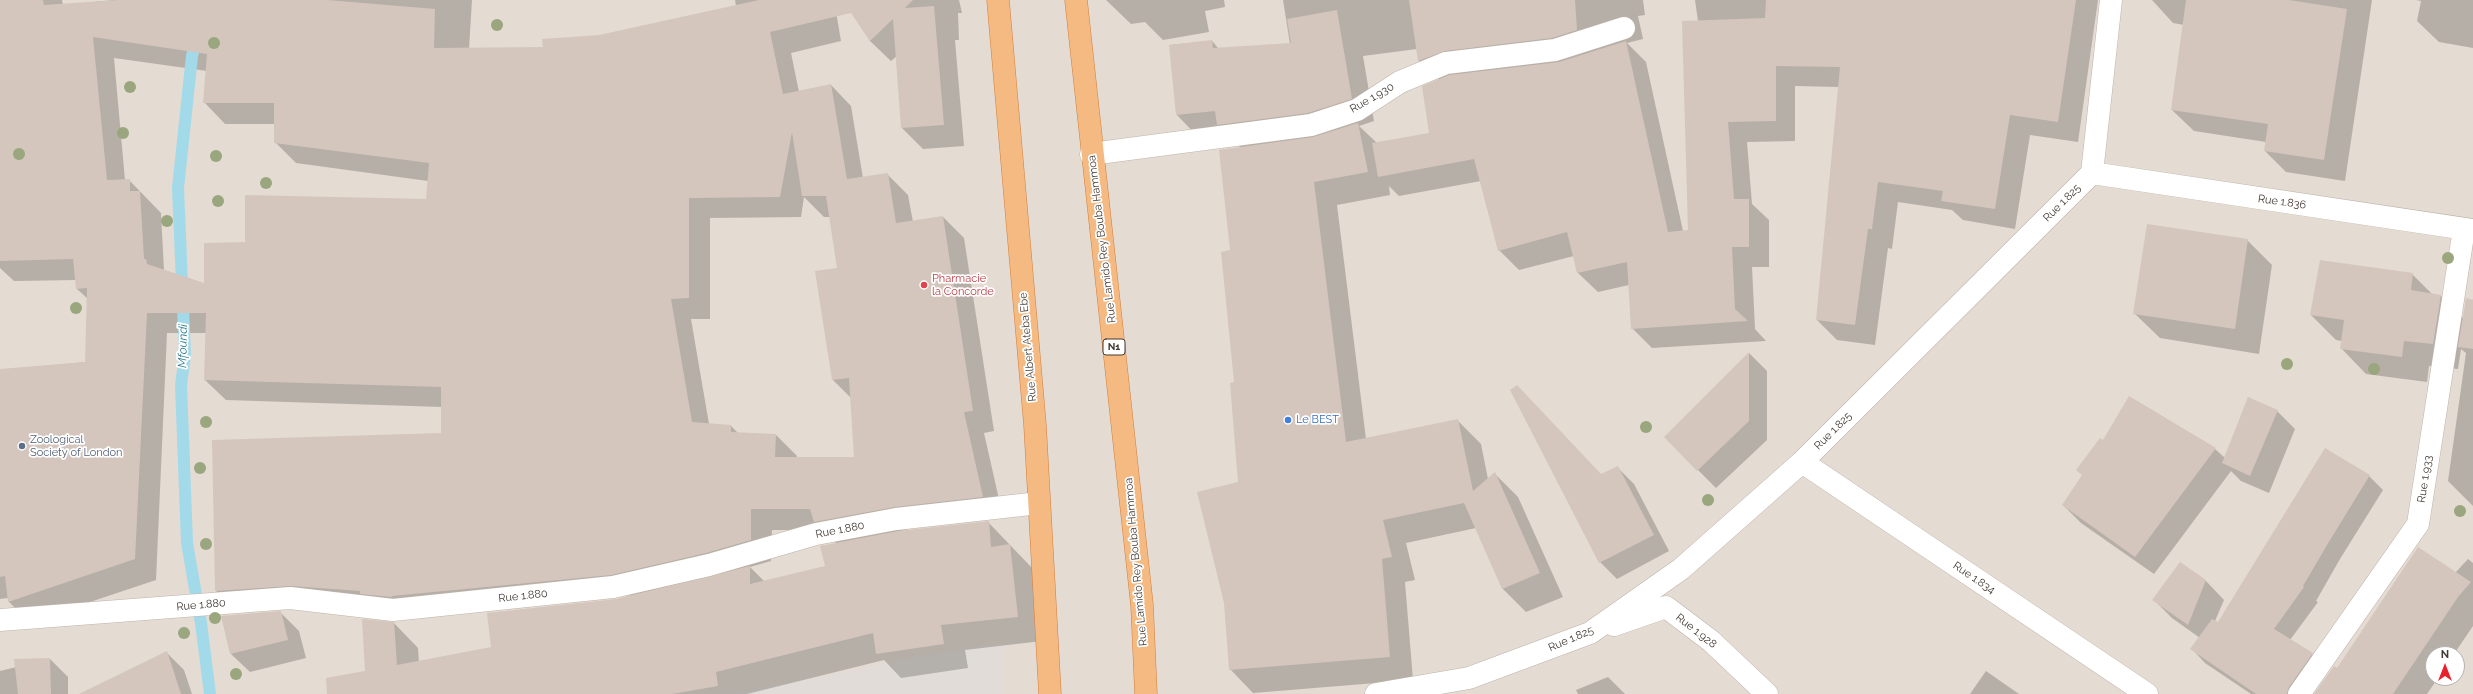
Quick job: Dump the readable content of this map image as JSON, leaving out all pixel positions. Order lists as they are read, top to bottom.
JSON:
{
  "streets": {
    "highway": ["Rue Lamido Rey Bouba Hammoa", "Rue Albert Ateba Ebe", "N1"],
    "street": [
      "Rue 1.930",
      "Rue 1.836",
      "Rue 1.825",
      "Rue 1.933",
      "Rue 1.880",
      "Rue 1.834",
      "Rue 1.928"
    ]
  },
  "crossings": [
    ["Rue 1.930", "Rue Lamido Rey Bouba Hammoa"],
    ["Rue 1.836", "Rue 1.825"],
    ["Rue 1.836", "Rue 1.933"],
    ["Rue 1.825", "Rue 1.834"],
    ["Rue 1.825", "Rue 1.928"],
    ["Rue Albert Ateba Ebe", "Rue 1.880"]
  ],
  "water": ["Mfoundi"],
  "places": ["Pharmacie la Concorde", "Le BEST", "Zoological Society of London"],
  "north": "top"
}
